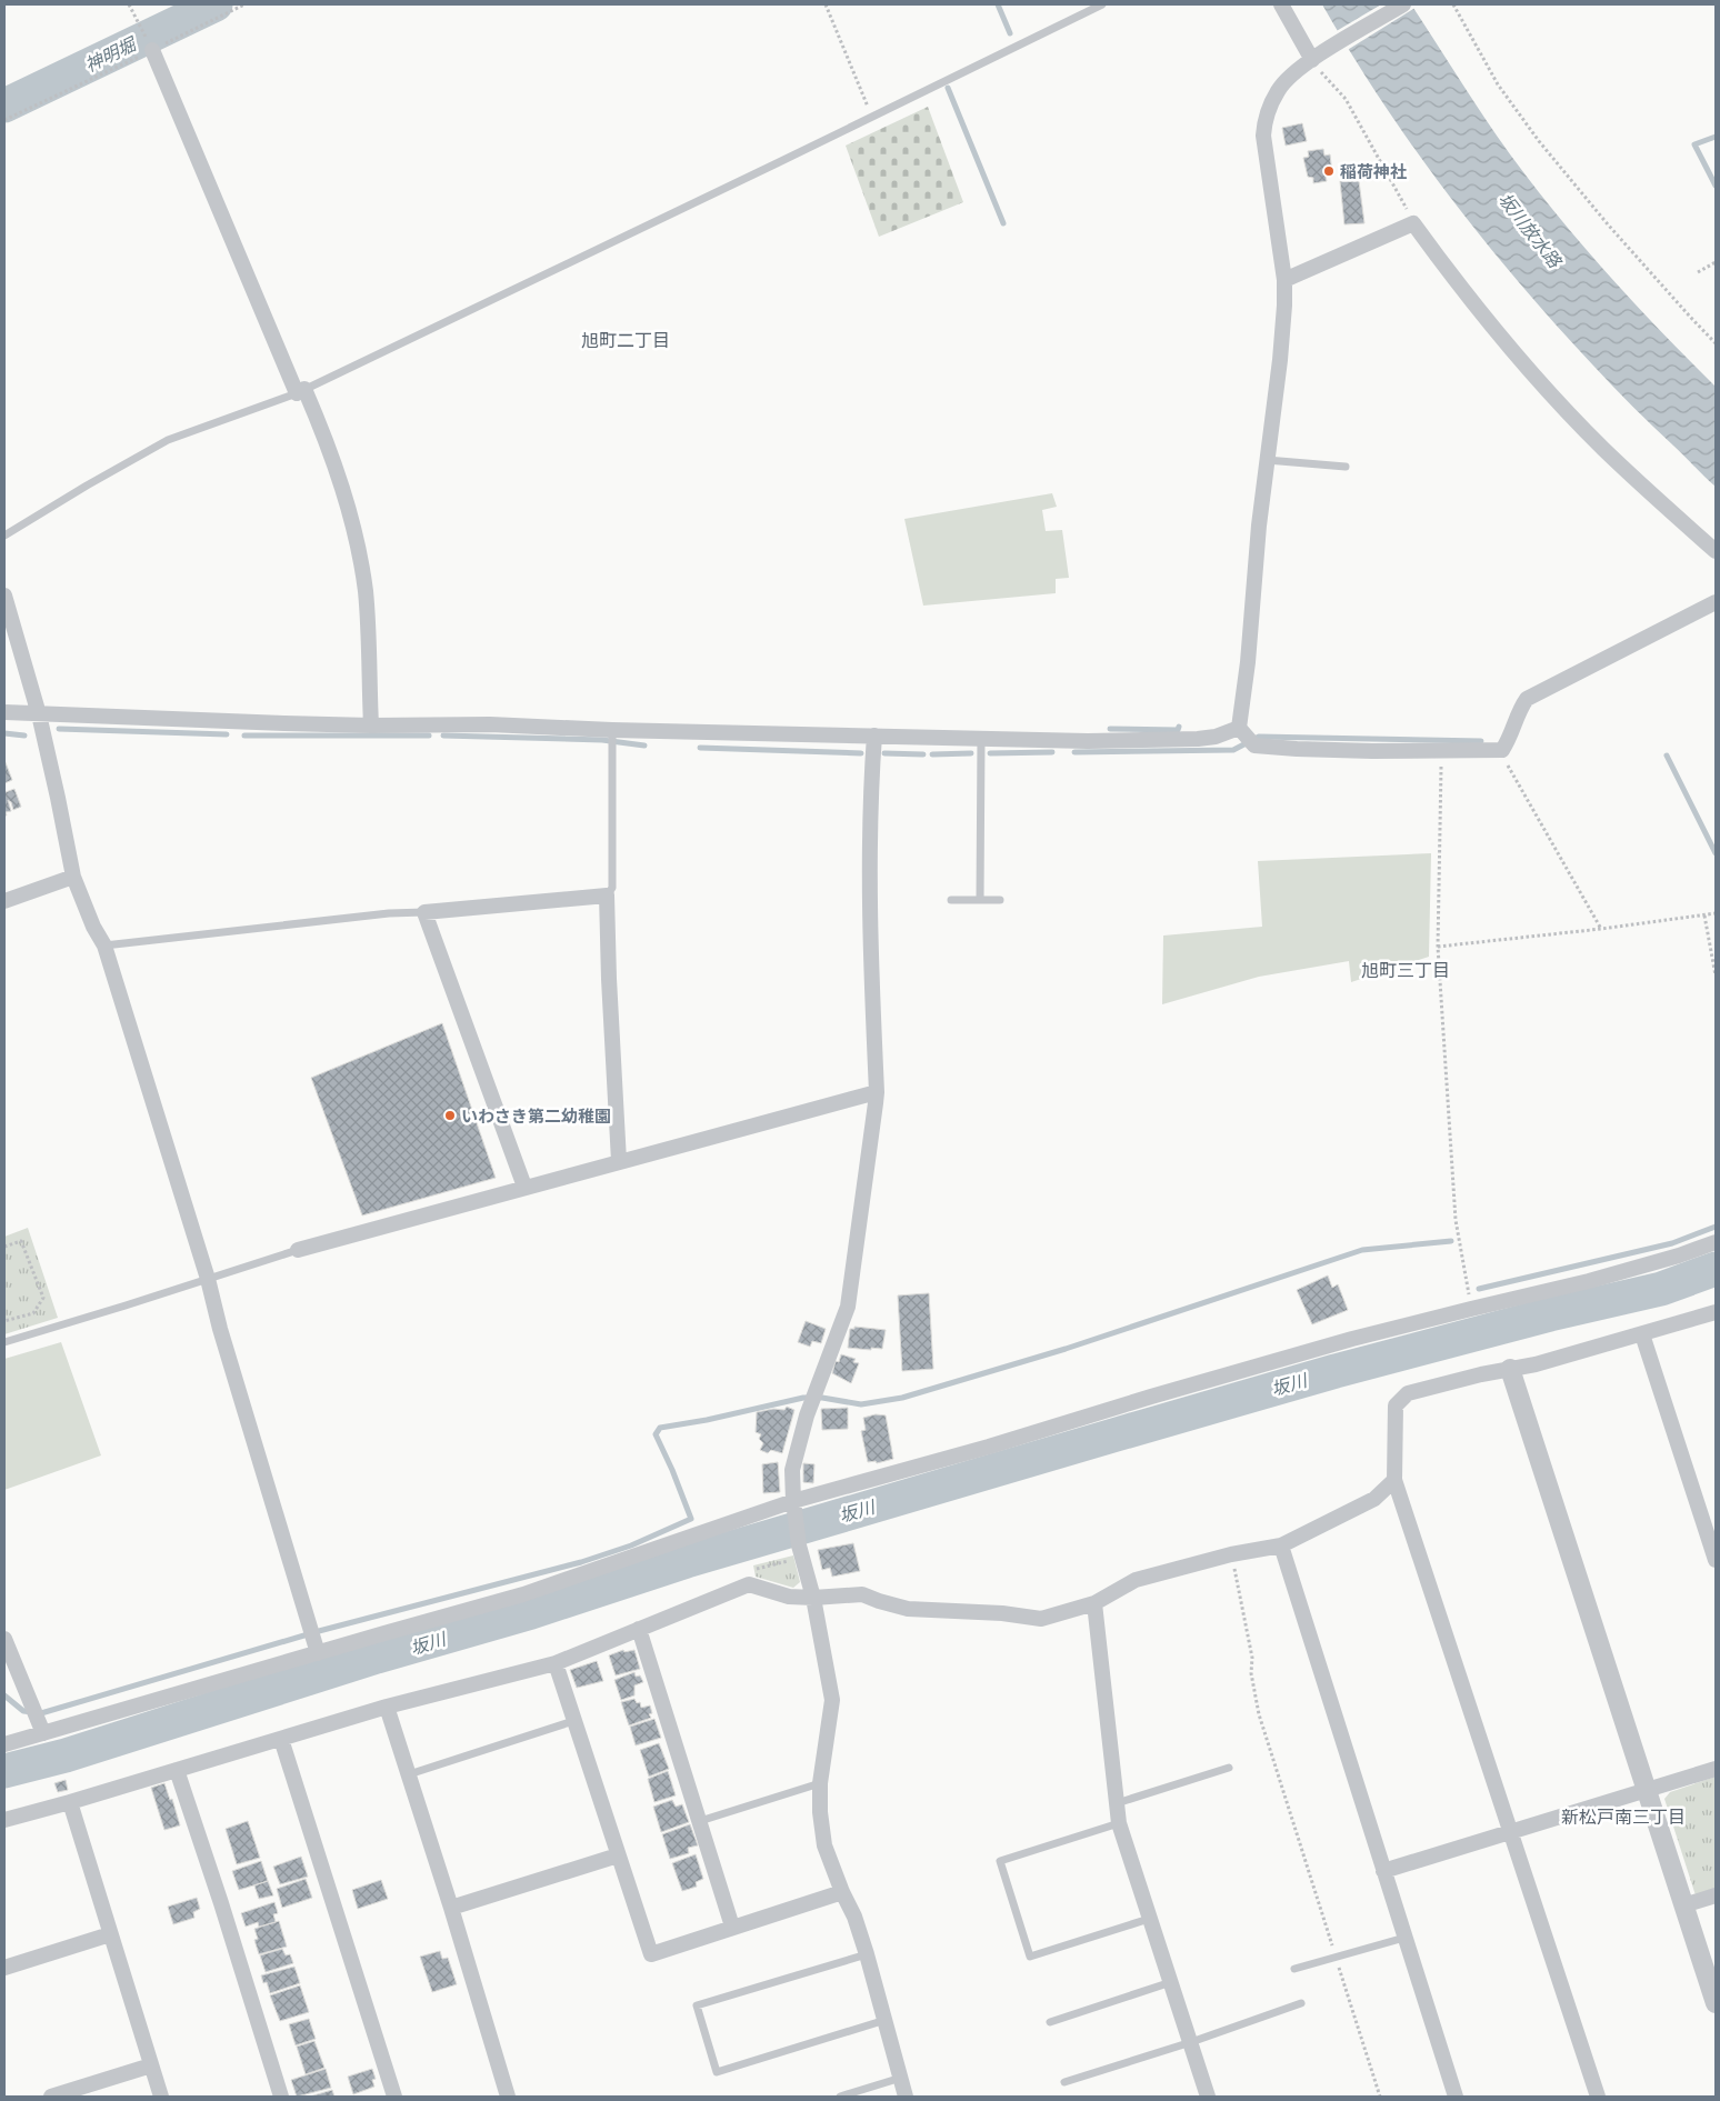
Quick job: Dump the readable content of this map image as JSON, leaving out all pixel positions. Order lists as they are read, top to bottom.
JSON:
{
  "districts": ["旭町二丁目", "旭町三丁目", "新松戸南三丁目"],
  "water": ["神明堀", "坂川放水路", "坂川"],
  "places": ["稲荷神社", "いわさき第二幼稚園"]
}
